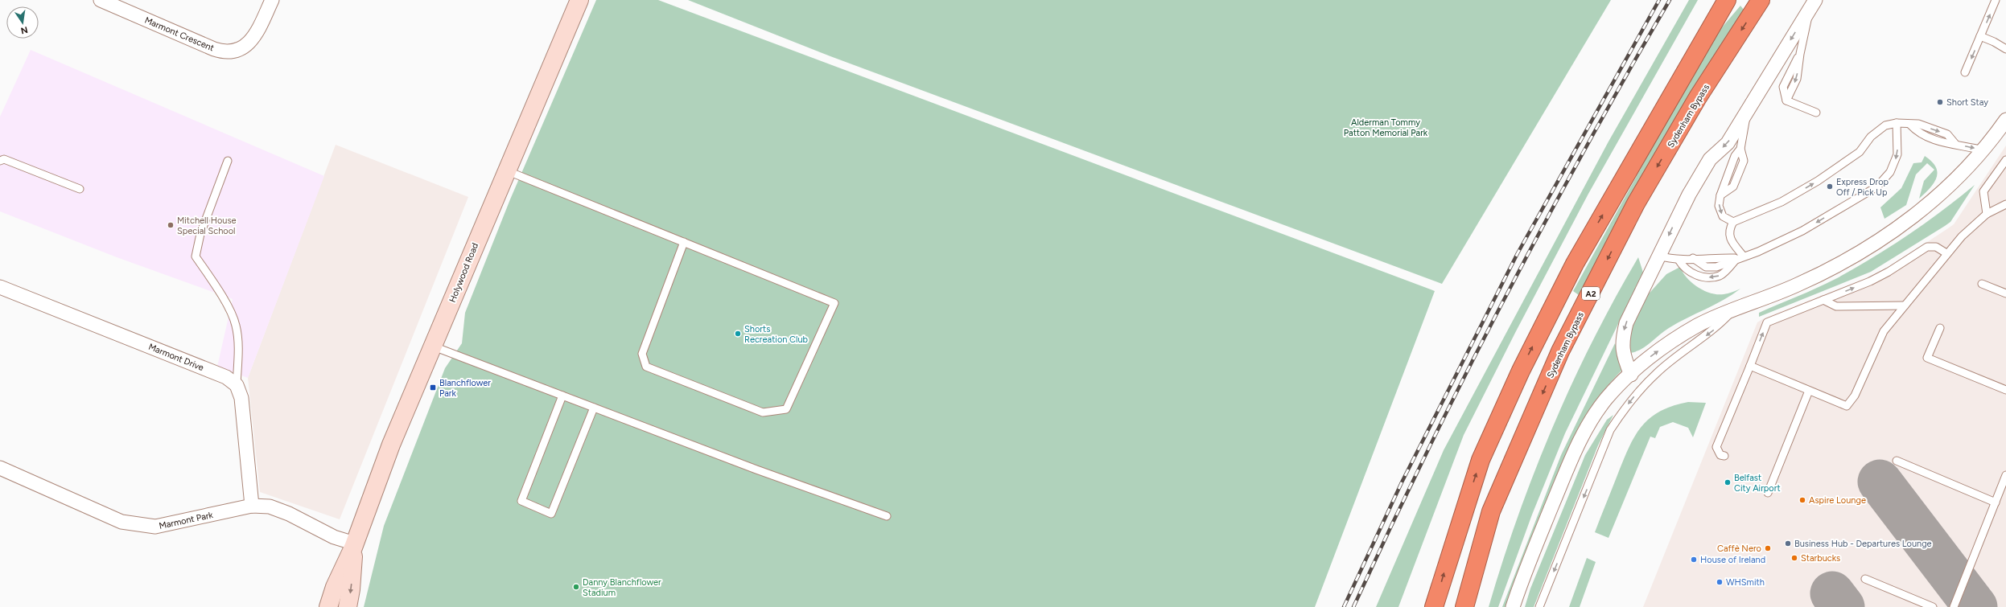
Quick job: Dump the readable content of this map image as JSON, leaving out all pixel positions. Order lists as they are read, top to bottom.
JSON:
{
  "streets": {
    "highway": ["Sydenham Bypass", "A2"],
    "main road": ["Holywood Road"],
    "street": ["Marmont Crescent", "Marmont Drive", "Marmont Park"]
  },
  "crossings": [
    ["Holywood Road", "Marmont Park"]
  ],
  "parks": ["Alderman Tommy Patton Memorial Park"],
  "places": {
    "other": [
      "Short Stay",
      "Express Drop Off / Pick Up",
      "Mitchell House Special School",
      "Shorts Recreation Club",
      "Belfast City Airport",
      "Aspire Lounge",
      "Business Hub - Departures Lounge",
      "Caffè Nero",
      "Starbucks",
      "House of Ireland",
      "WHSmith",
      "Danny Blanchflower Stadium"
    ],
    "transit": ["Blanchflower Park"]
  },
  "north": "bottom"
}
